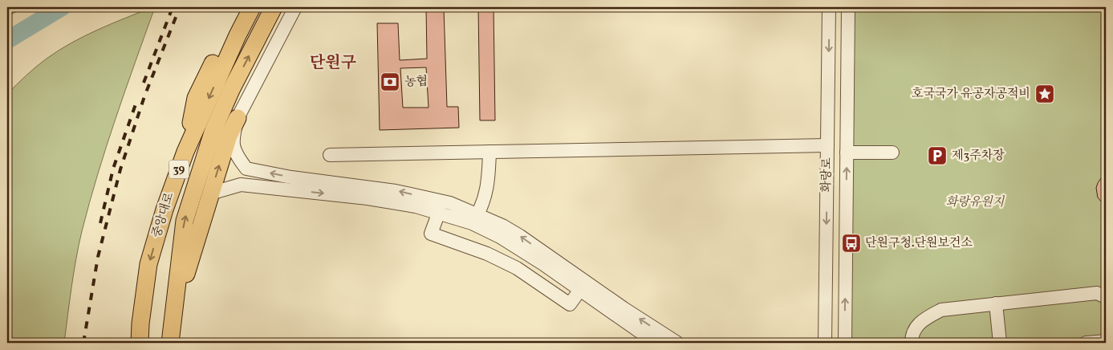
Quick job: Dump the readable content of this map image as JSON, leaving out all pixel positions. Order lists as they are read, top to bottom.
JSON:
{
  "streets": {
    "main road": ["39", "중앙대로"],
    "street": ["화랑로"]
  },
  "districts": ["단원구"],
  "parks": ["화랑유원지"],
  "places": {
    "bank": ["농협"],
    "place": ["호국국가 유공자공적비"],
    "parking": ["제3주차장"],
    "bus stop": ["단원구청.단원보건소"]
  }
}
